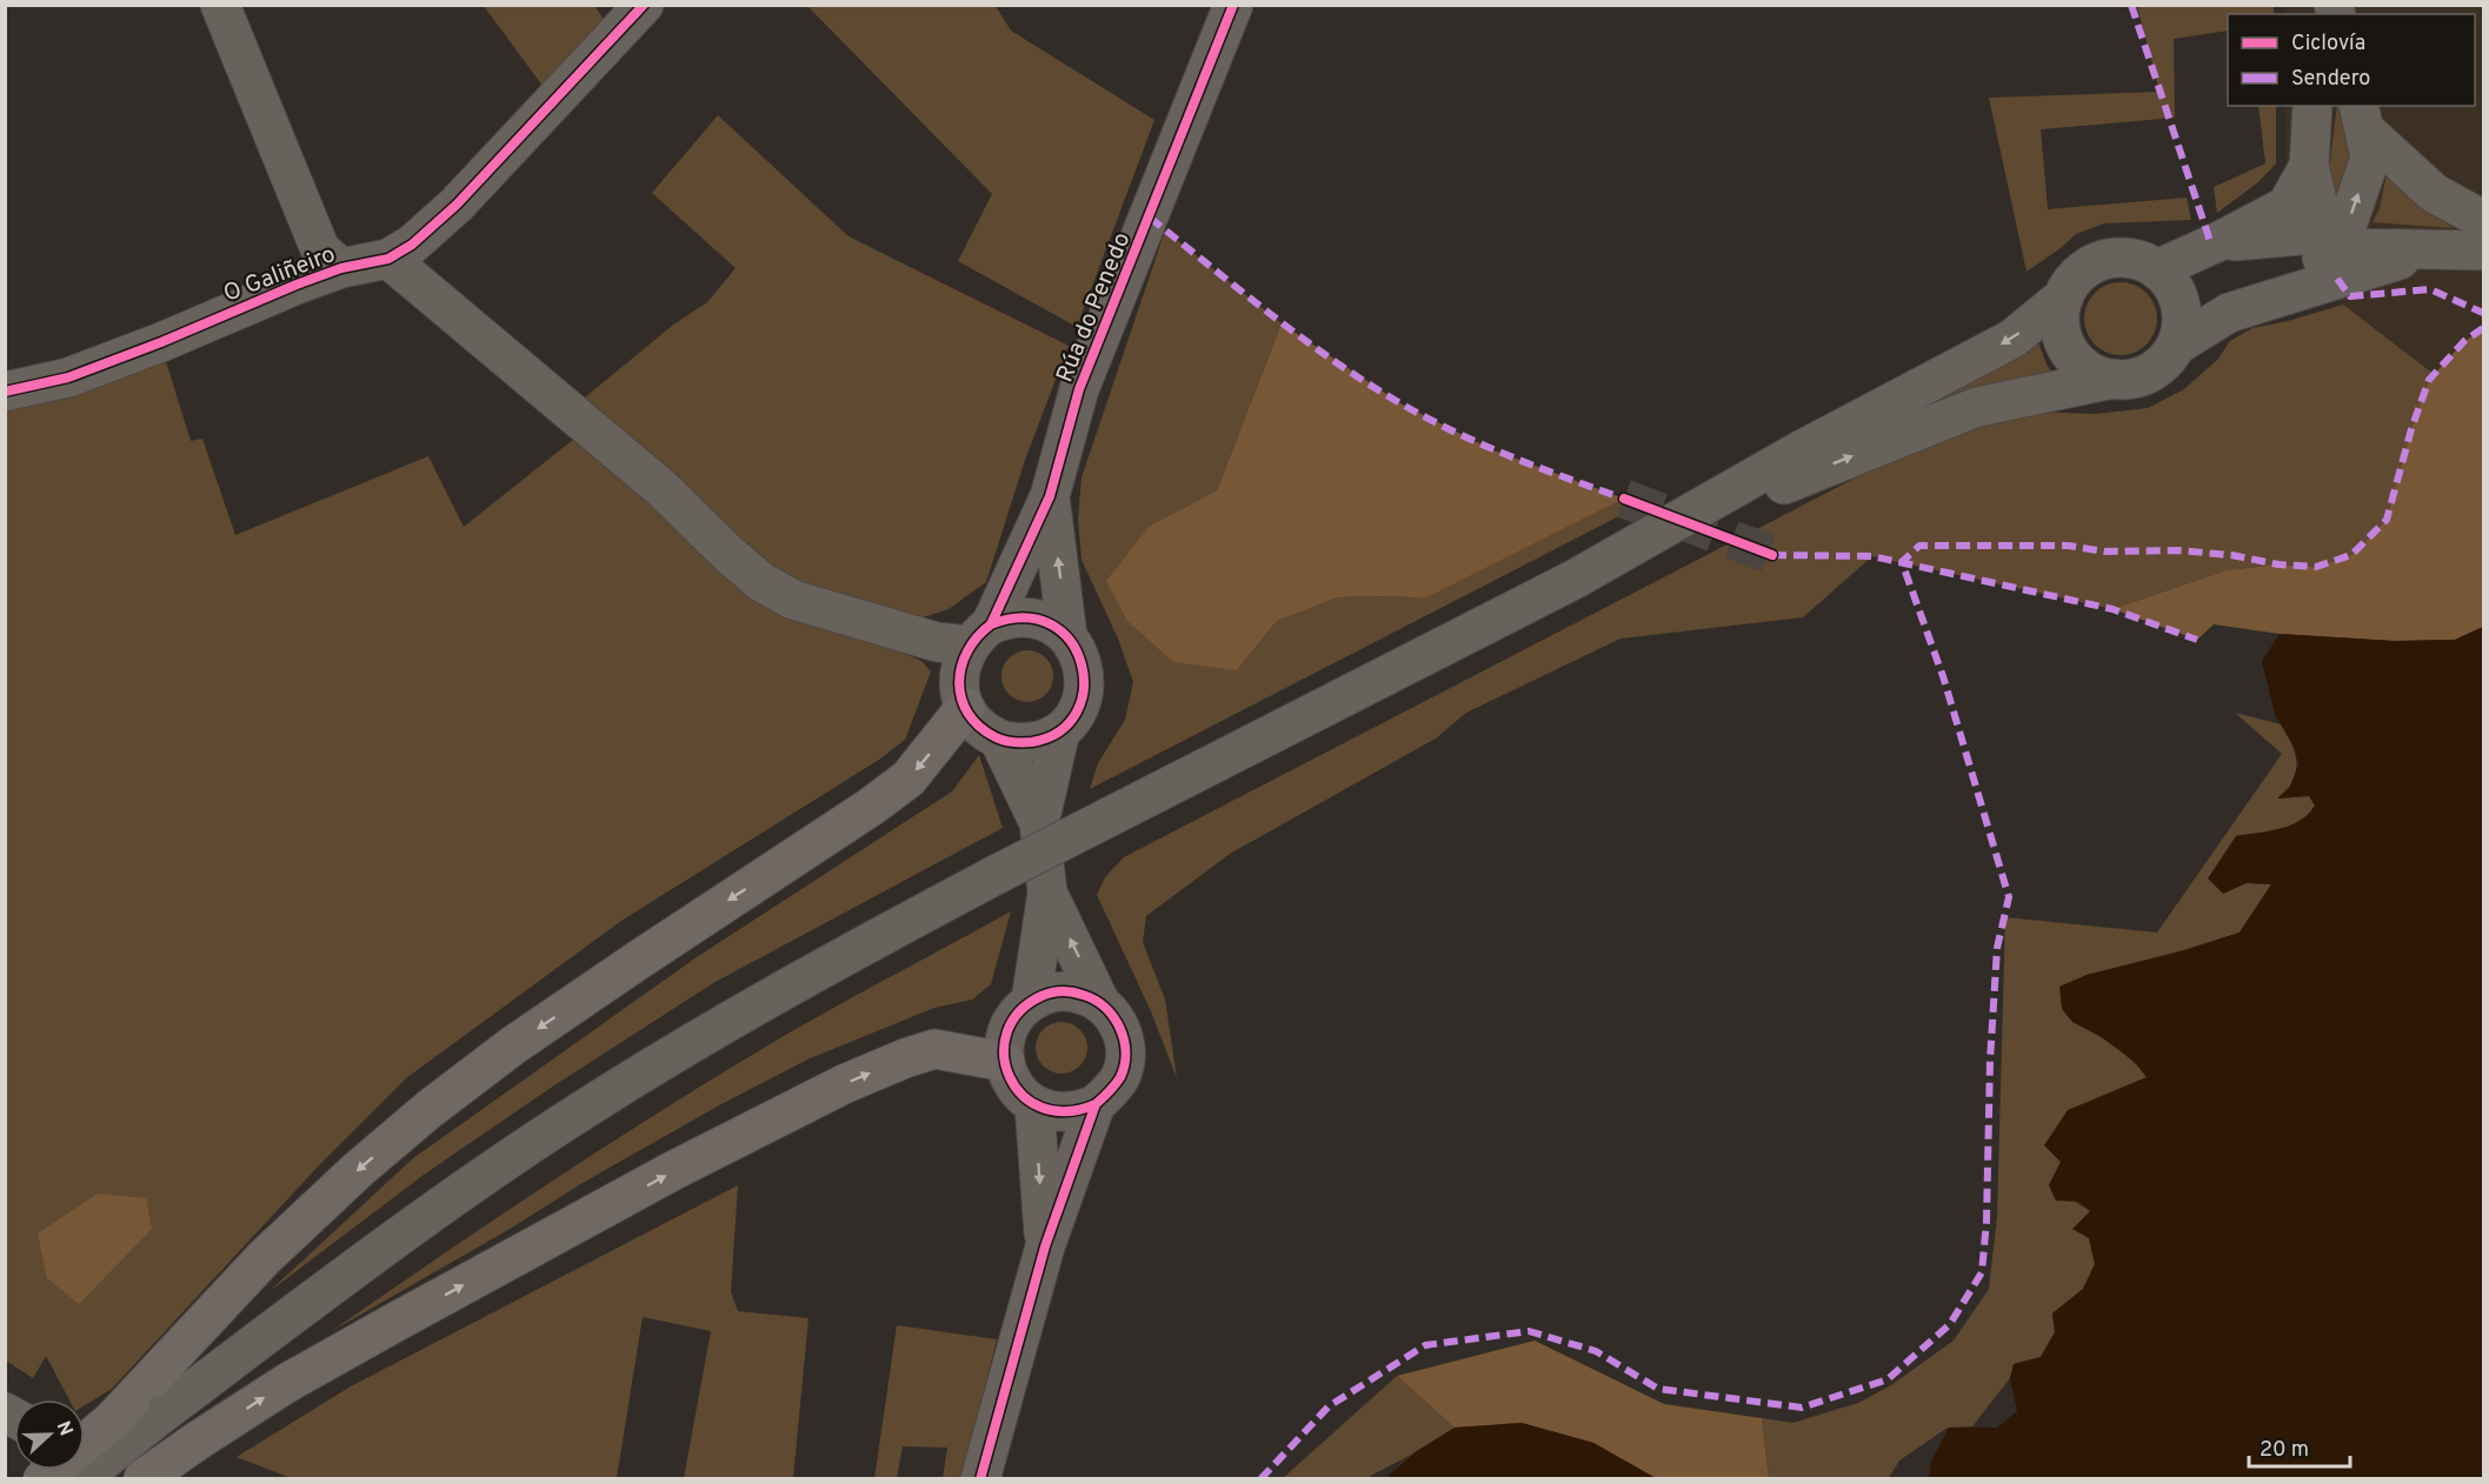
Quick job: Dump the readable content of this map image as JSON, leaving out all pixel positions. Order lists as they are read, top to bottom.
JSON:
{
  "streets": {
    "street": ["O Galiñeiro", "Rúa do Penedo"]
  },
  "legend": ["Ciclovía", "Sendero"],
  "scale_bar": "20 m",
  "north": "right"
}
